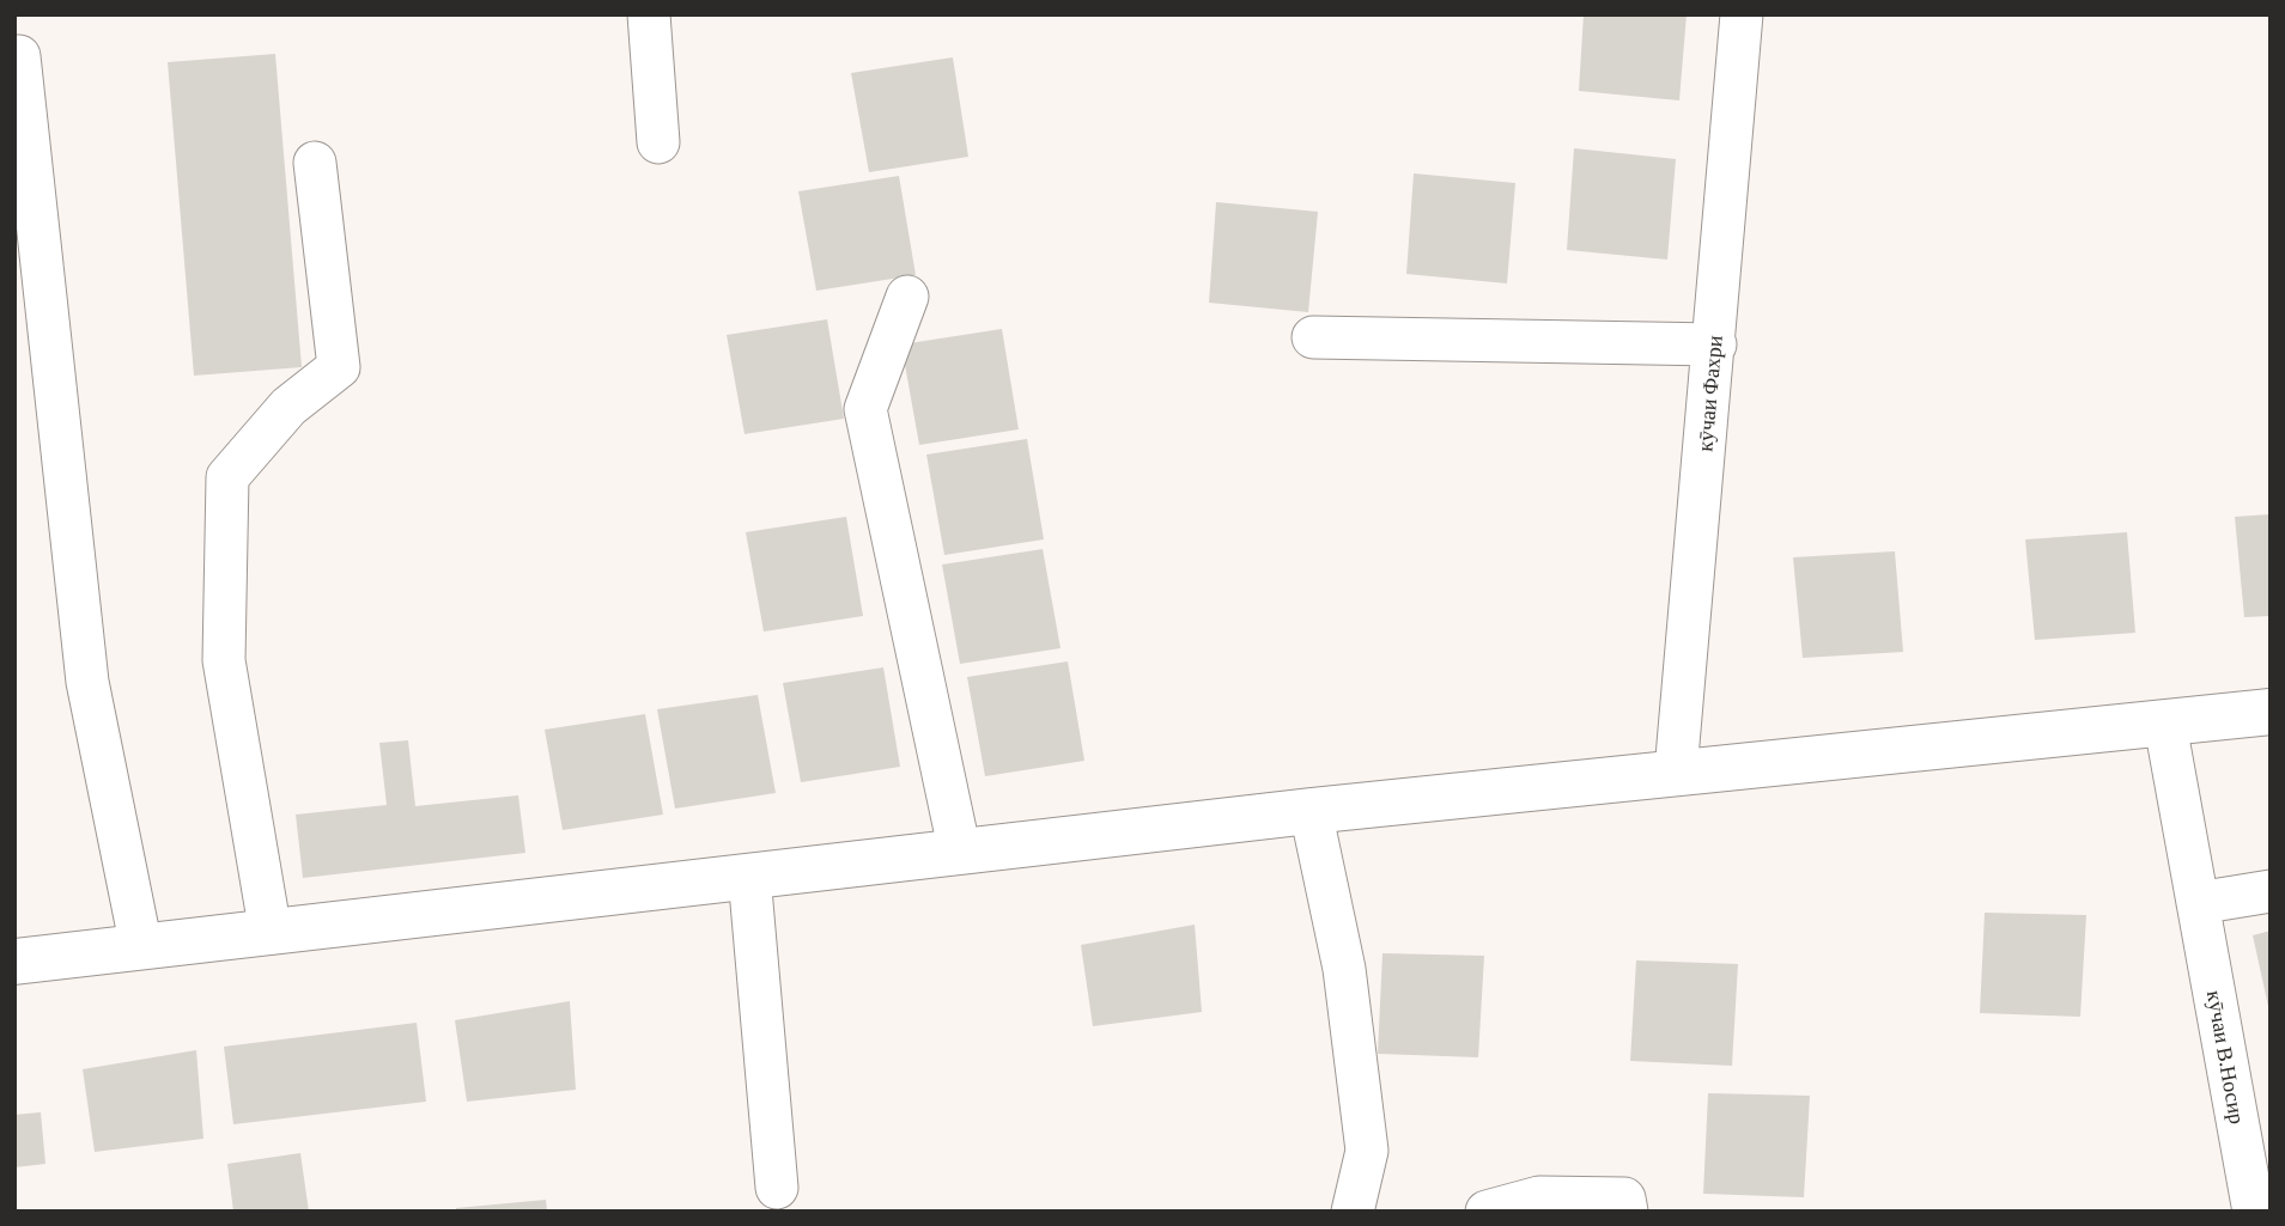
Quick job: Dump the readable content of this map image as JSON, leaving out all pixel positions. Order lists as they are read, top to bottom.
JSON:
{
  "streets": {
    "street": ["кӯчаи Фахри", "кӯчаи В.Носир"]
  }
}
